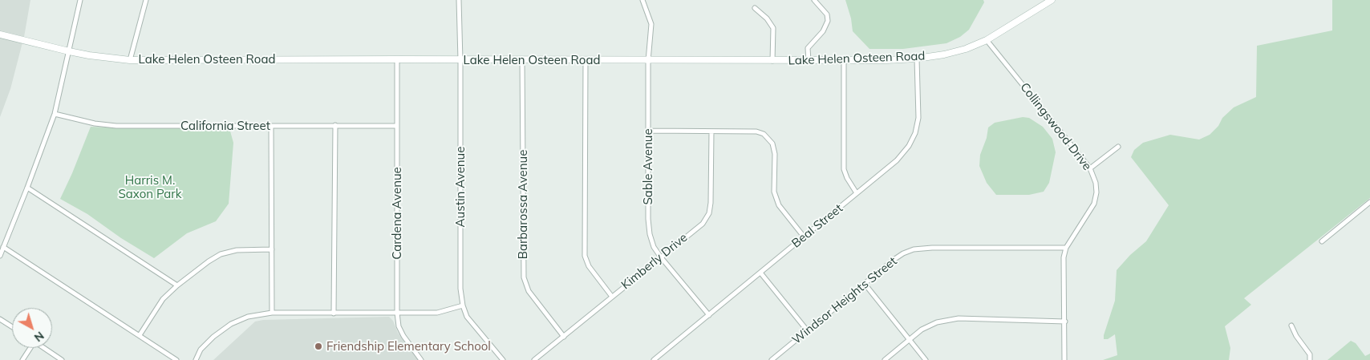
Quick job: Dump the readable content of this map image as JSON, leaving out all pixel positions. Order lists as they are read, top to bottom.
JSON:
{
  "streets": {
    "street": [
      "Lake Helen Osteen Road",
      "California Street",
      "Collingswood Drive",
      "Sable Avenue",
      "Austin Avenue",
      "Barbarossa Avenue",
      "Cardena Avenue",
      "Beal Street",
      "Kimberly Drive",
      "Windsor Heights Street"
    ]
  },
  "crossings": [
    ["Lake Helen Osteen Road", "Collingswood Drive"],
    ["Lake Helen Osteen Road", "Sable Avenue"],
    ["Lake Helen Osteen Road", "Austin Avenue"],
    ["Lake Helen Osteen Road", "Barbarossa Avenue"],
    ["Lake Helen Osteen Road", "Cardena Avenue"],
    ["Lake Helen Osteen Road", "Beal Street"],
    ["California Street", "Cardena Avenue"],
    ["Collingswood Drive", "Windsor Heights Street"],
    ["Sable Avenue", "Beal Street"],
    ["Sable Avenue", "Kimberly Drive"],
    ["Barbarossa Avenue", "Kimberly Drive"]
  ],
  "parks": ["Harris M. Saxon Park"],
  "places": ["Friendship Elementary School"],
  "north": "bottom right"
}
